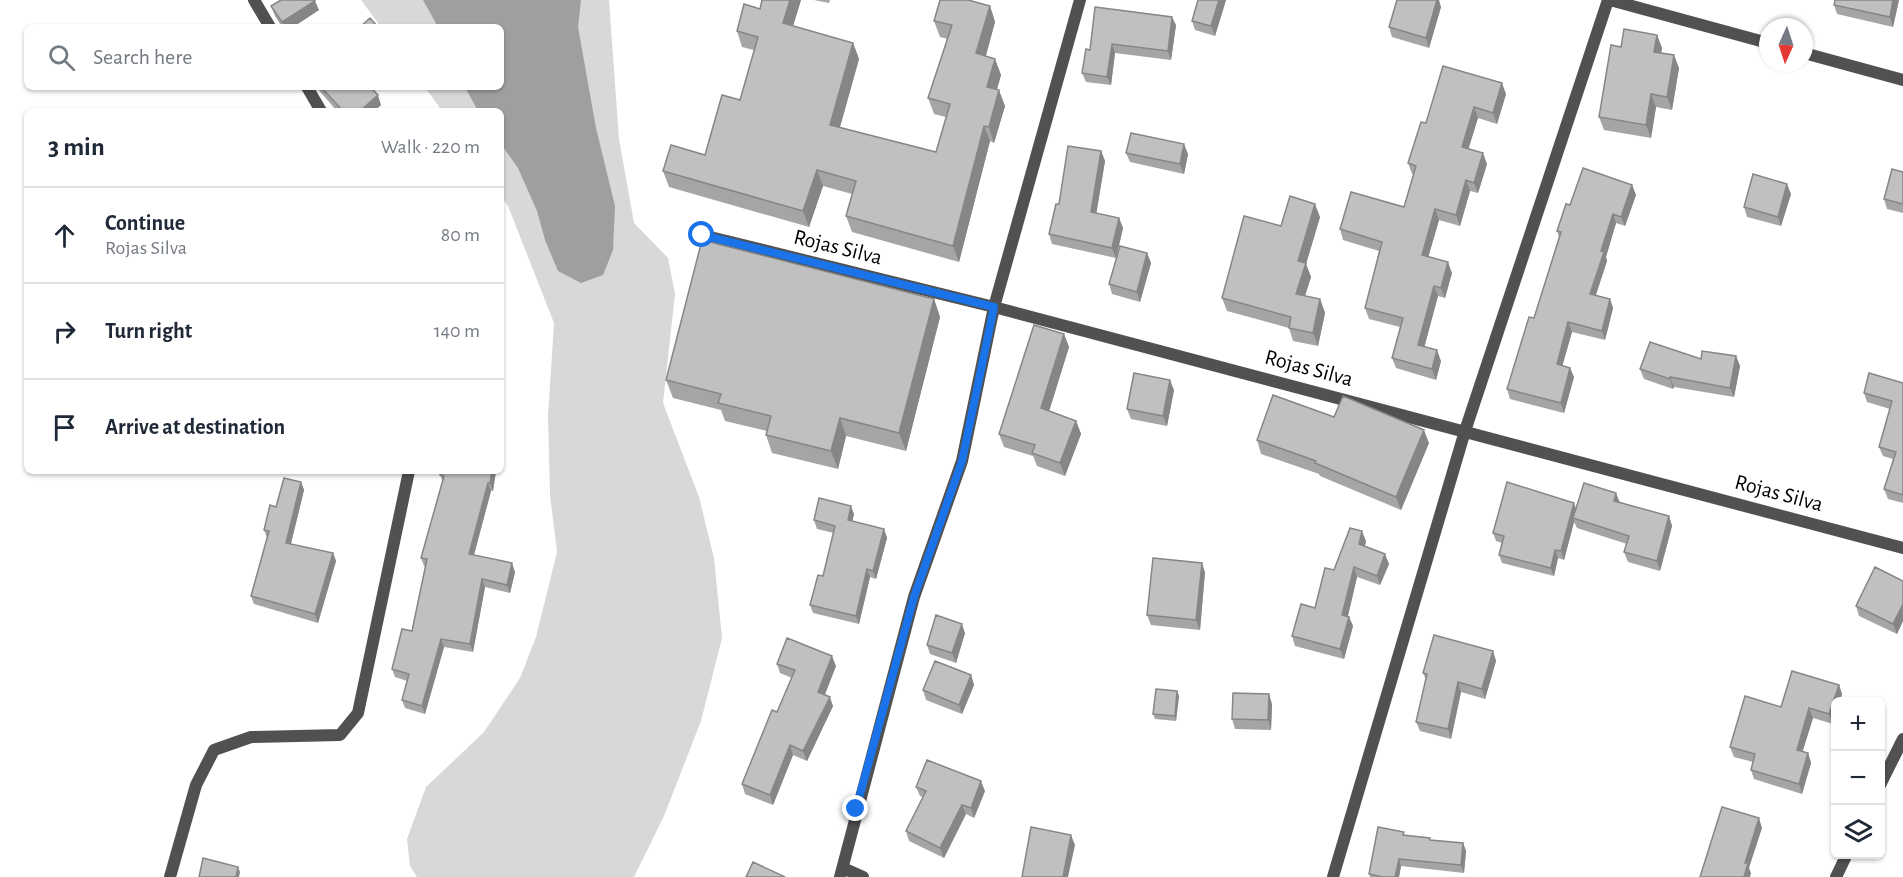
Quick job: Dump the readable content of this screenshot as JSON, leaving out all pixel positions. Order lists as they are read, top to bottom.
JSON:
{
  "streets": {
    "street": ["Rojas Silva"]
  },
  "north": "bottom",
  "page": {
    "search": "Search here",
    "heading": ["3 min", "Walk · 220 m"],
    "list": [
      ["Continue", "Rojas Silva", "80 m"],
      ["Turn right", "140 m"],
      "Arrive at destination"
    ],
    "map_buttons": ["+", "−"]
  }
}
